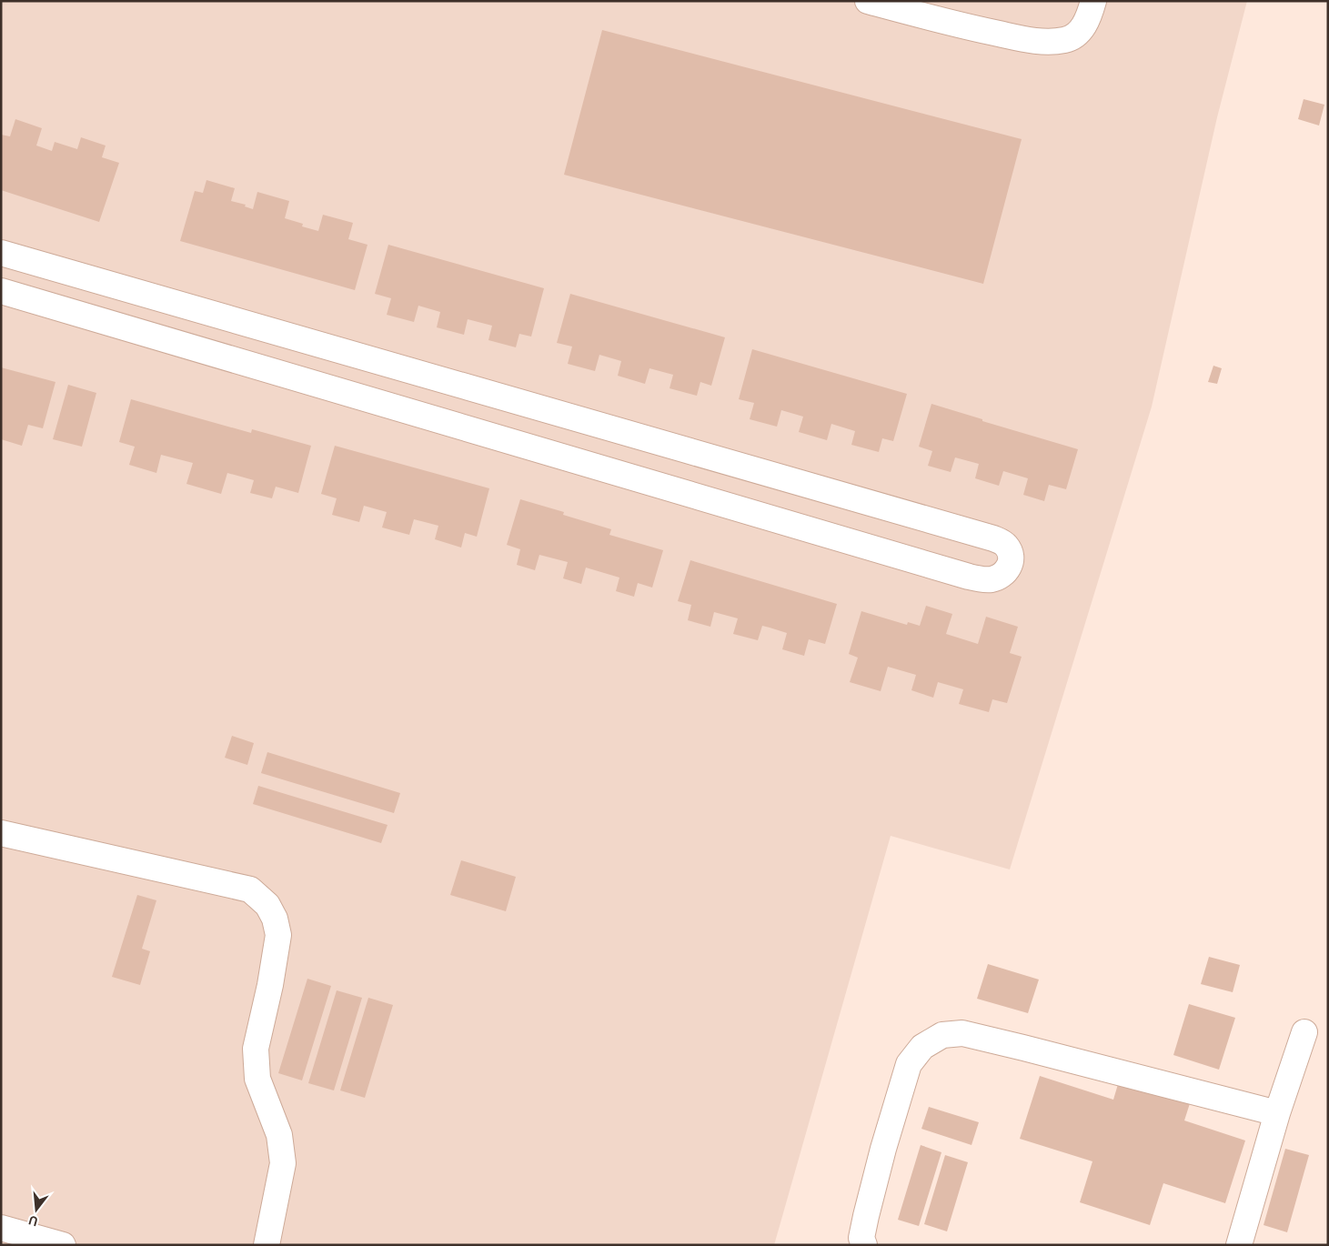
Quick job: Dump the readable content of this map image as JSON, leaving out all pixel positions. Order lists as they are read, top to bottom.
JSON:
{
  "north": "bottom"
}
